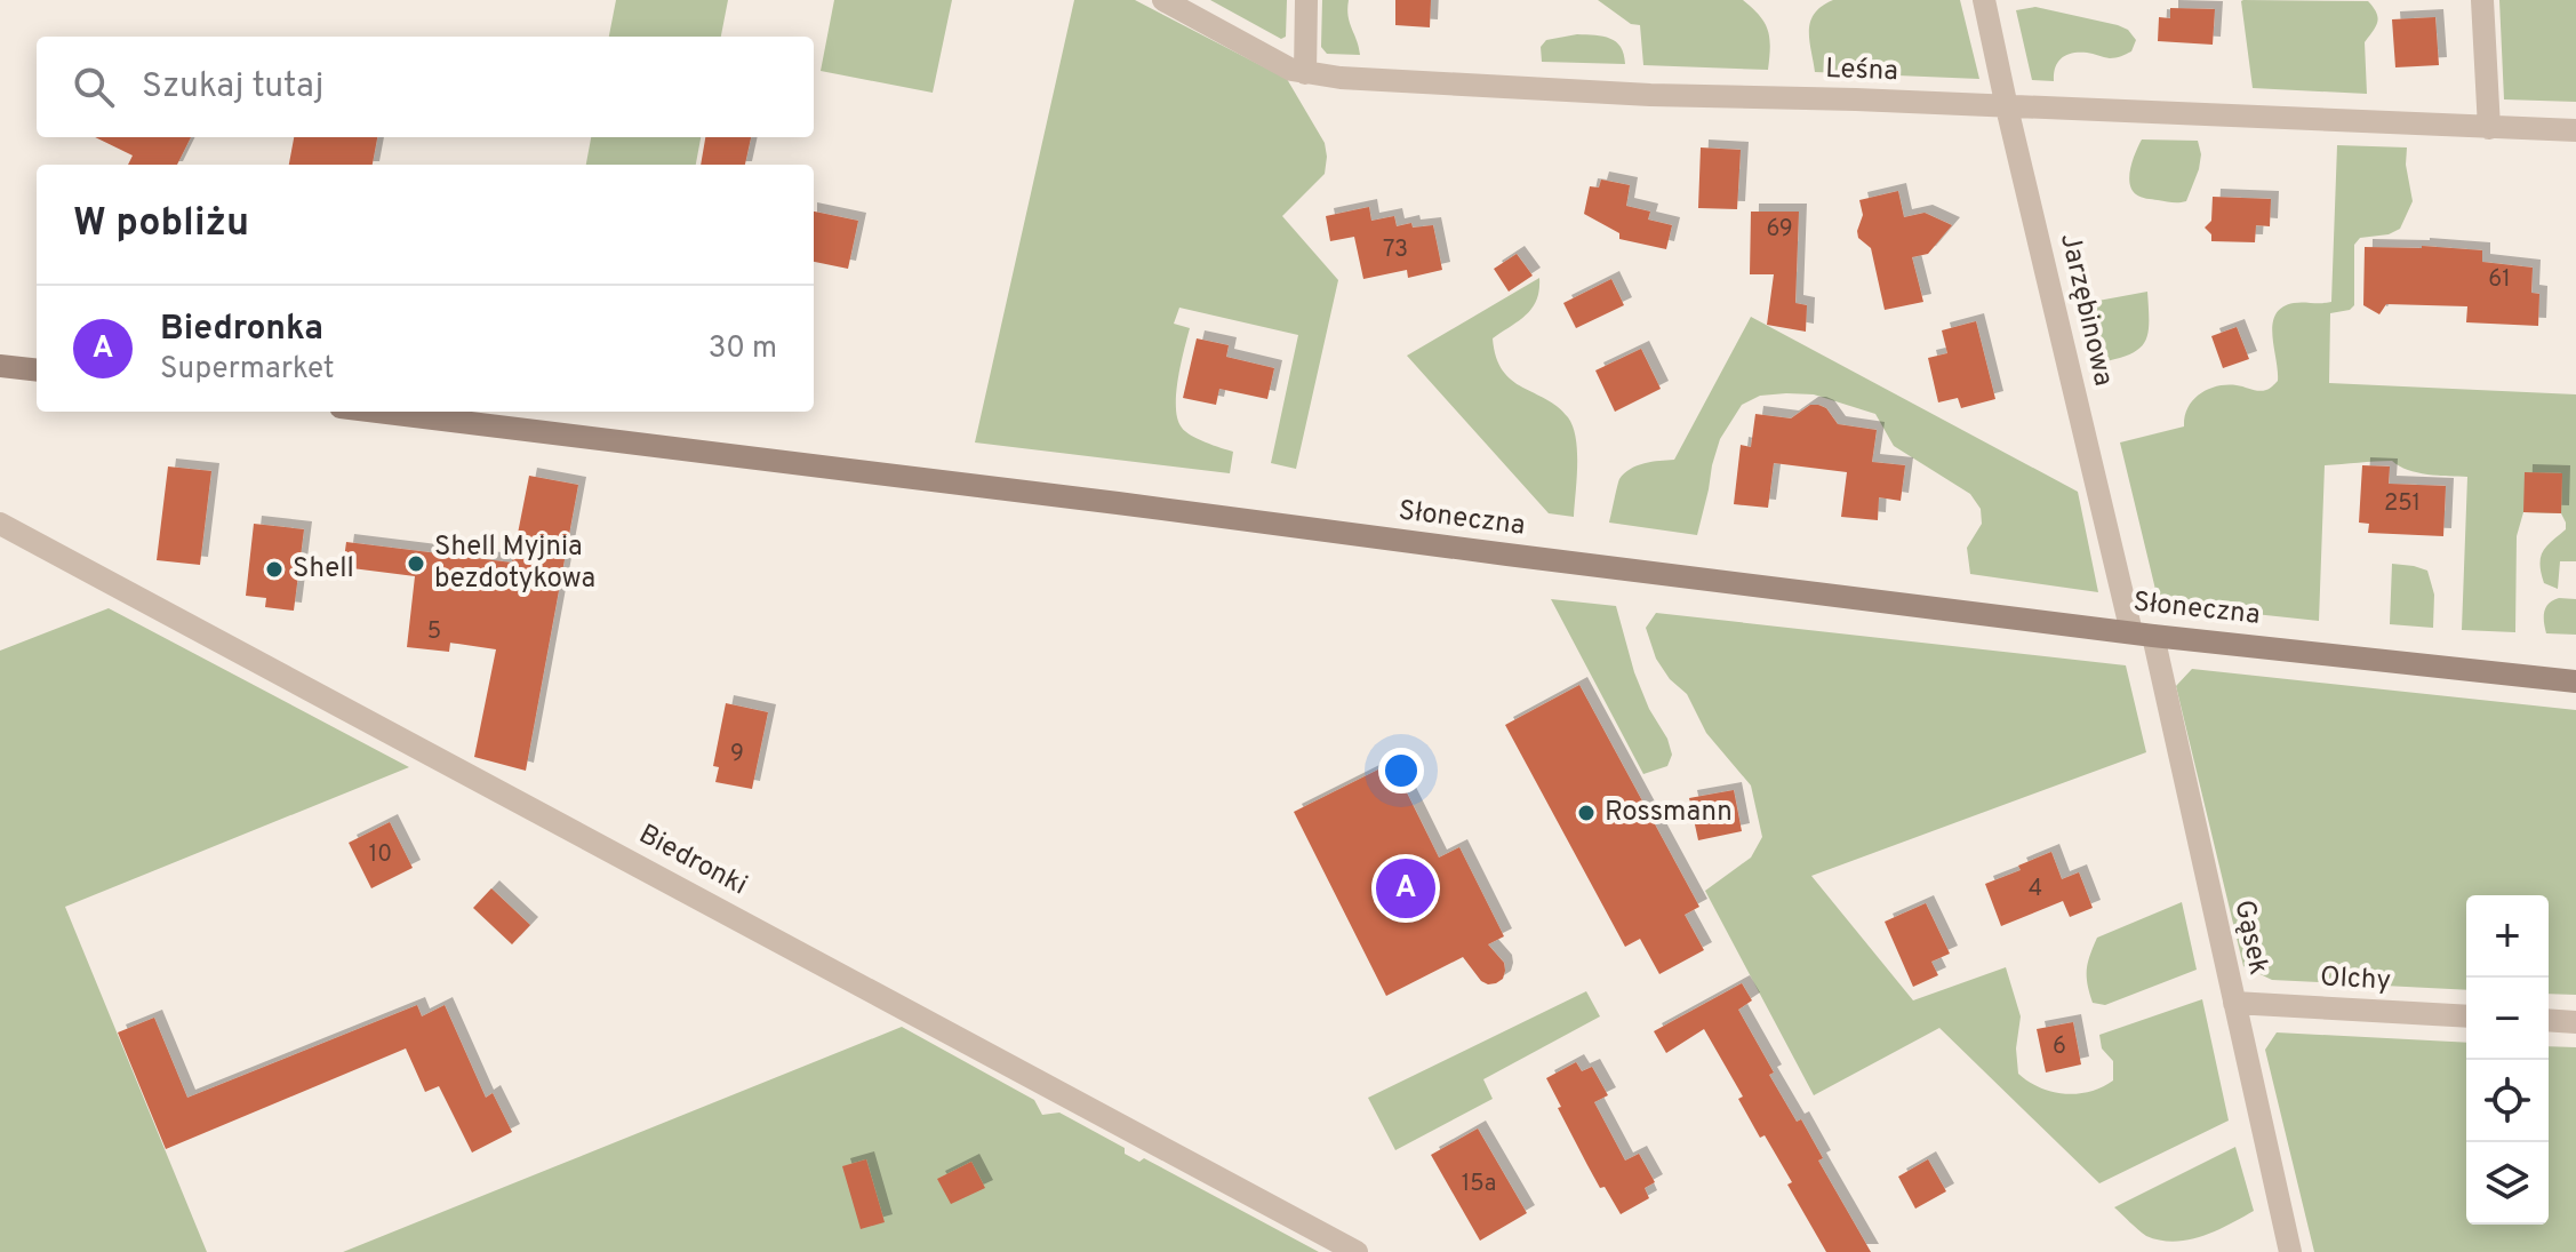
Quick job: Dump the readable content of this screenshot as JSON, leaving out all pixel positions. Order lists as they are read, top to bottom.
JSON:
{
  "streets": {
    "main road": ["Słoneczna"],
    "street": [
      "Leśna",
      "Jarzębinowa",
      "Biedronki",
      "Gąsek",
      "Olchy"
    ]
  },
  "crossings": [
    ["Leśna", "Jarzębinowa"],
    ["Jarzębinowa", "Słoneczna"],
    ["Jarzębinowa", "Gąsek"],
    ["Słoneczna", "Gąsek"],
    ["Gąsek", "Olchy"]
  ],
  "places": ["Shell Myjnia bezdotykowa", "Shell", "Rossmann"],
  "house_numbers": [
    "69",
    "73",
    "61",
    "251",
    "5",
    "9",
    "10",
    "4",
    "6",
    "15a"
  ],
  "page": {
    "search": "Szukaj tutaj",
    "heading": "W pobliżu",
    "list": [
      {
        "mark": "A",
        "name": "Biedronka",
        "note": "Supermarket",
        "value": "30 m"
      }
    ],
    "pins": "A",
    "map_buttons": ["+", "−"]
  }
}
